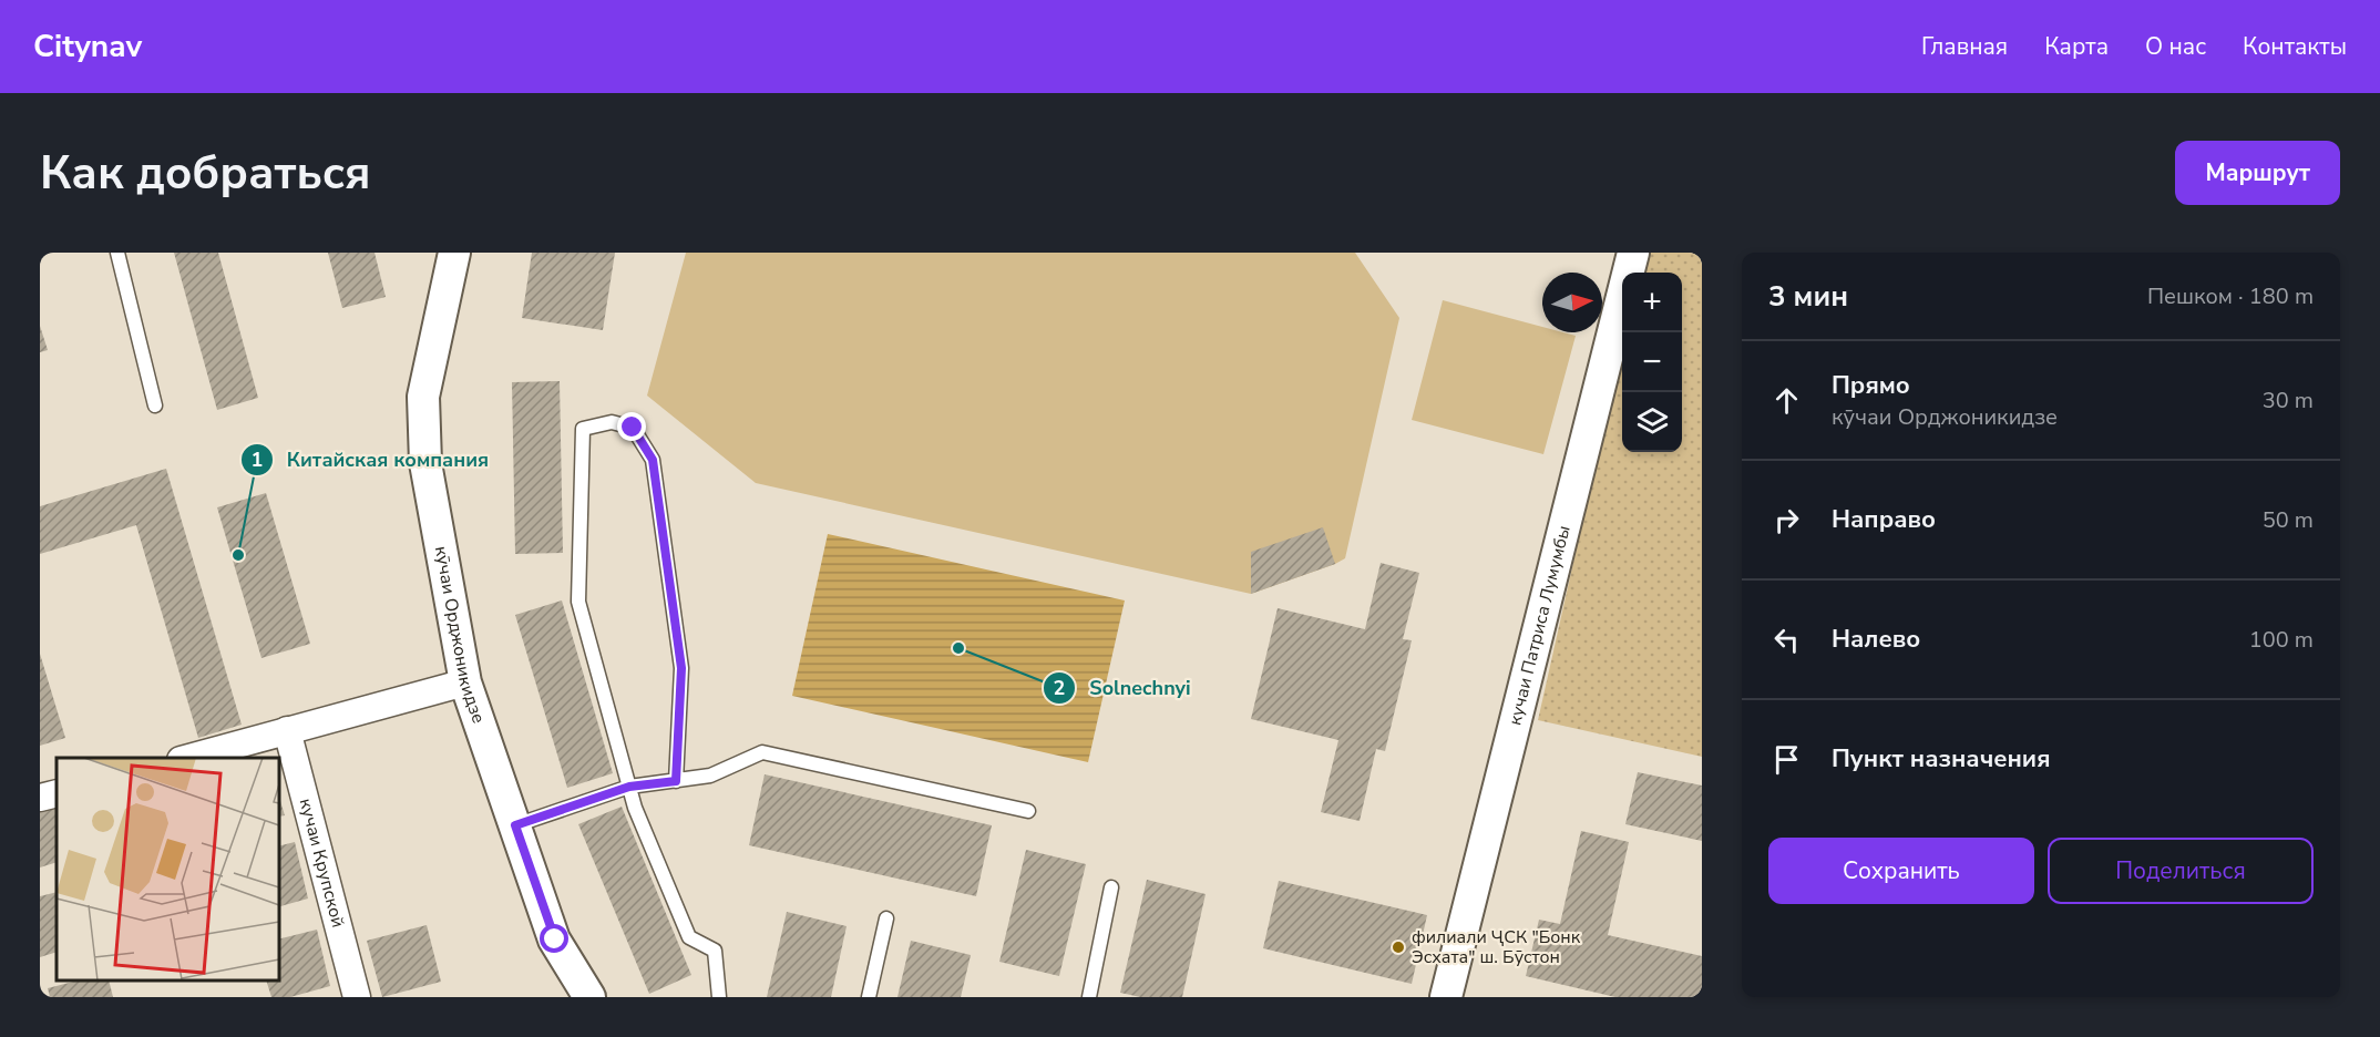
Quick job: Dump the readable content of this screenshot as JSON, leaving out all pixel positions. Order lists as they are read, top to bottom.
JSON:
{
  "streets": {
    "street": ["кучаи Патриса Лумумбы", "кӯчаи Орджоникидзе", "кучаи Крупской"]
  },
  "places": ["Китайская компания", "Solnechnyi", "филиали ҶСК \"Бонк Эсхата\" ш. Бӯстон"],
  "north": "right",
  "page": {
    "header": "Citynav",
    "nav": [
      "Главная",
      "Карта",
      "О нас",
      "Контакты"
    ],
    "buttons": [
      "Маршрут",
      ["Сохранить", "Поделиться"]
    ],
    "title": "Как добраться",
    "heading": ["3 мин", "Пешком · 180 m"],
    "map_buttons": ["+", "−"],
    "list": [
      ["Прямо", "кӯчаи Орджоникидзе", "30 m"],
      ["Направо", "50 m"],
      ["Налево", "100 m"],
      "Пункт назначения"
    ]
  }
}
